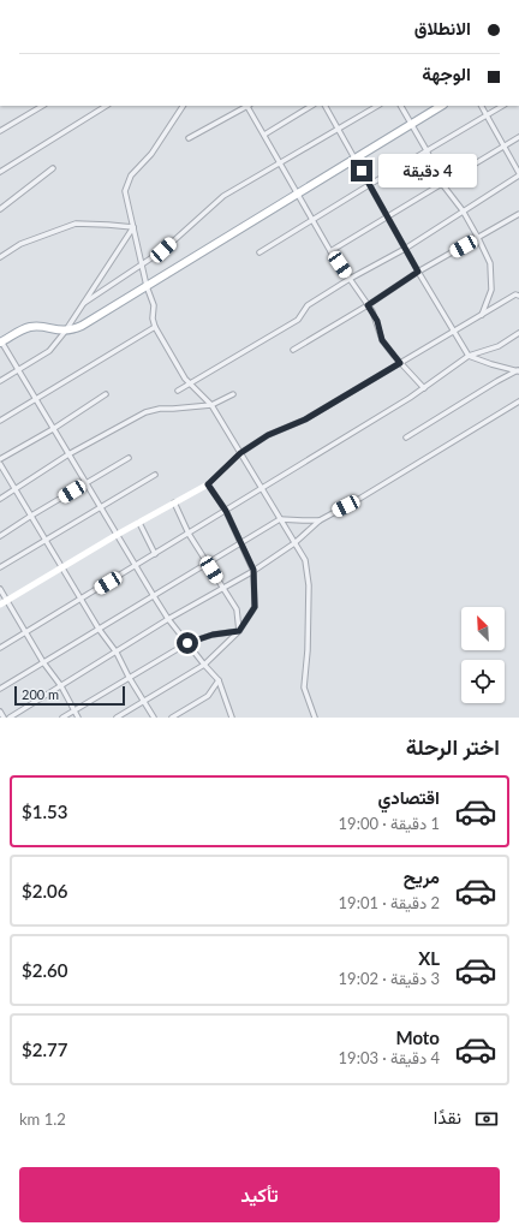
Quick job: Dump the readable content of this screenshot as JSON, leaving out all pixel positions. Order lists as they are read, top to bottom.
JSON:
{
  "scale_bar": "200 m",
  "north": "top left",
  "page": {
    "banner": ["الانطلاق", "الوجهة"],
    "bubble": "4 دقيقة",
    "scale": "200 m",
    "heading": "اختر الرحلة",
    "list": [
      {
        "name": "اقتصادي",
        "note": "1 دقيقة · 19:00",
        "value": "$1.53"
      },
      {
        "name": "مريح",
        "note": "2 دقيقة · 19:01",
        "value": "$2.06"
      },
      {
        "name": "XL",
        "note": "3 دقيقة · 19:02",
        "value": "$2.60"
      },
      {
        "name": "Moto",
        "note": "4 دقيقة · 19:03",
        "value": "$2.77"
      }
    ],
    "pay": ["نقدًا", "1.2 km"],
    "buttons": "تأكيد"
  }
}
